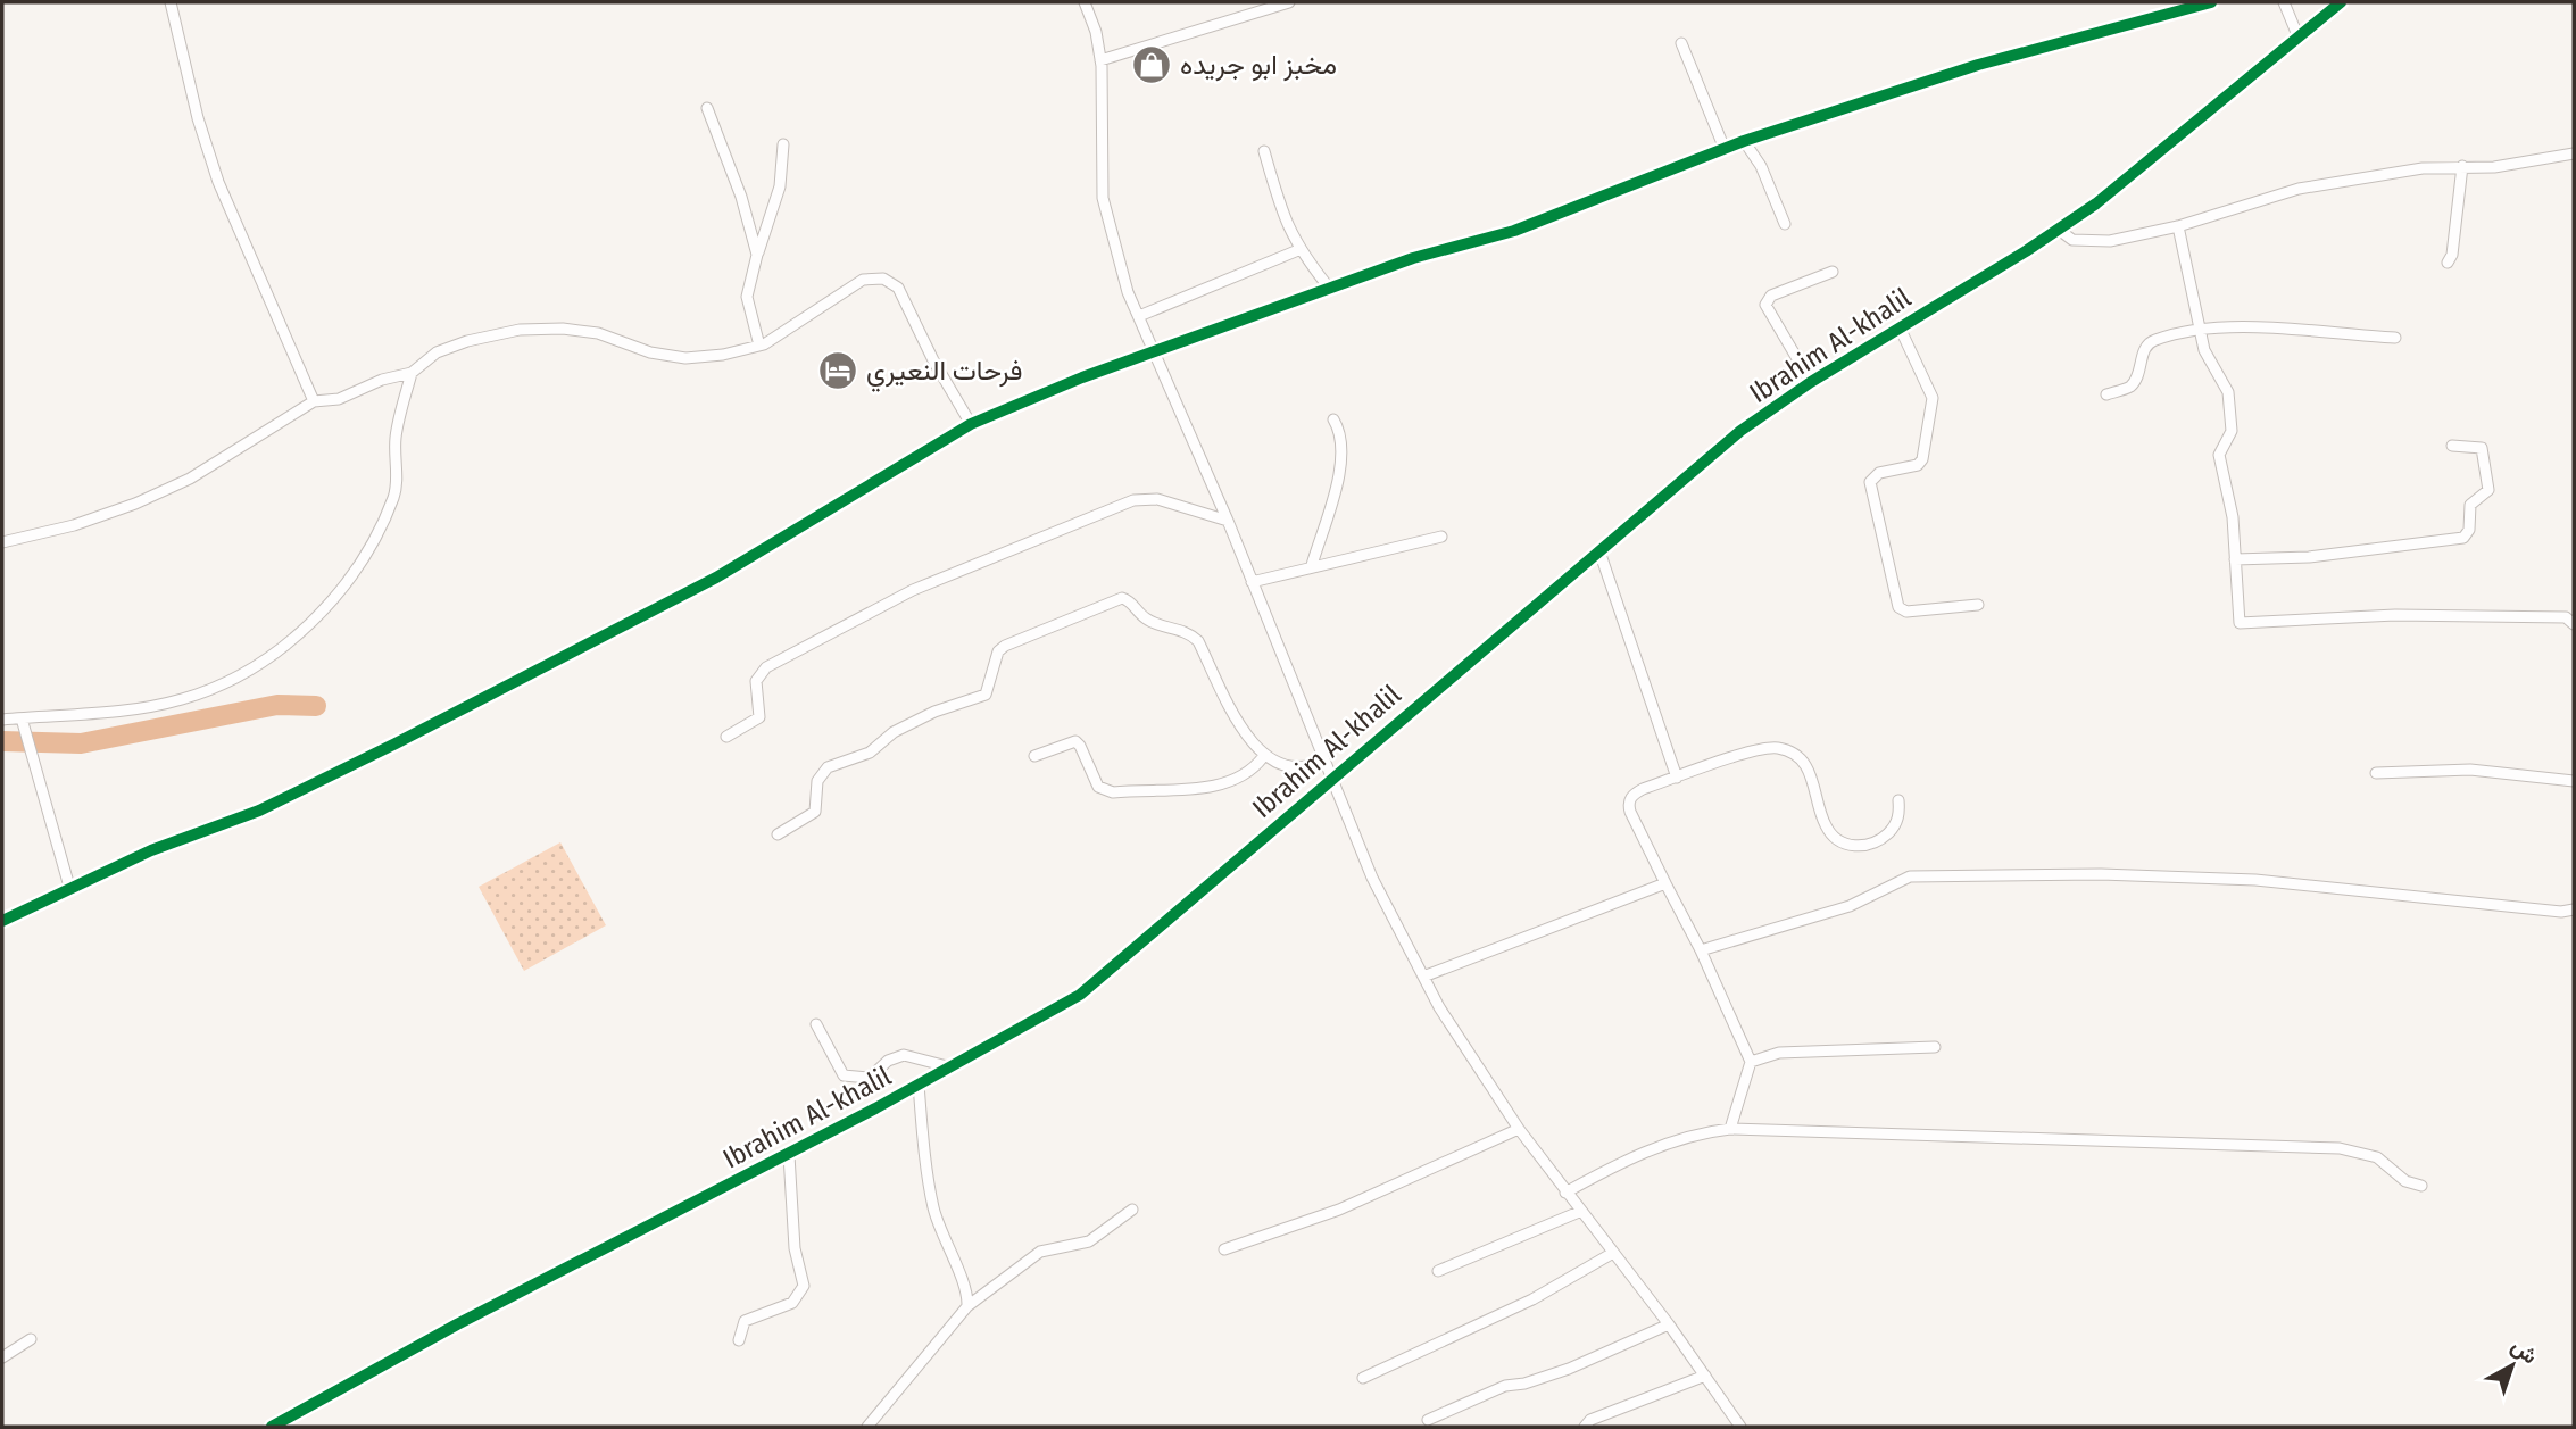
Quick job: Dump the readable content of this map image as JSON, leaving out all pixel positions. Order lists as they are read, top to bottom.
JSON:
{
  "streets": {
    "street": ["Ibrahim Al-khalil"]
  },
  "places": {
    "shop": ["مخبز ابو جريده"],
    "hotel": ["فرحات النعيري"]
  },
  "north": "top right"
}
